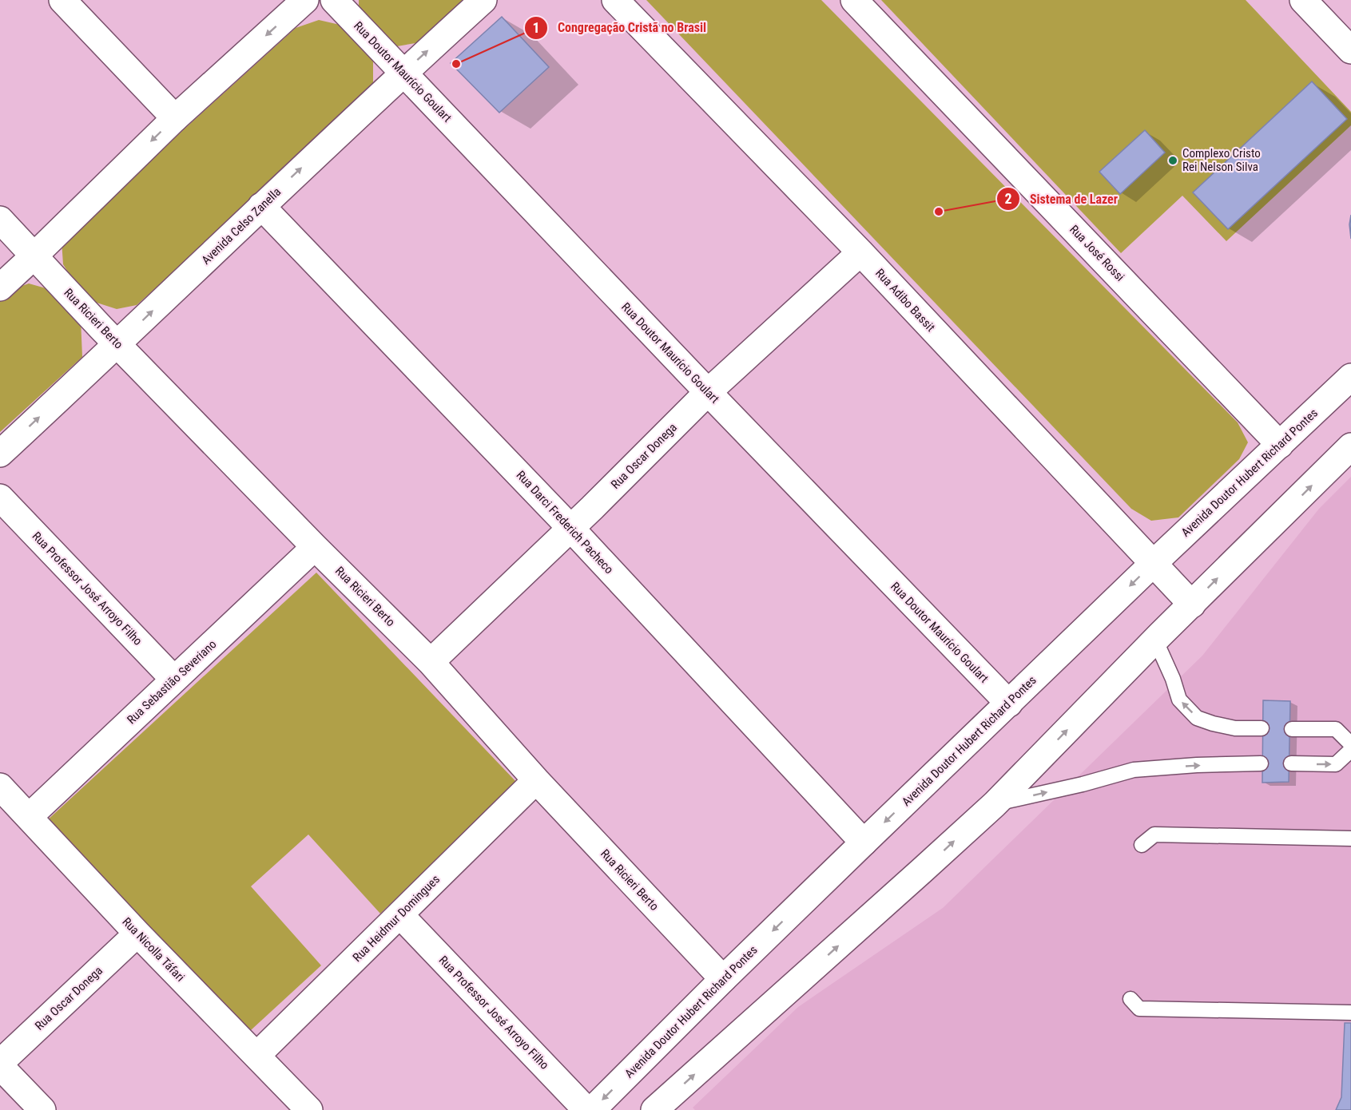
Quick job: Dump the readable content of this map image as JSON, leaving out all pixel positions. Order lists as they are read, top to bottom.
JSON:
{
  "streets": {
    "street": [
      "Rua Doutor Maurício Goulart",
      "Avenida Celso Zanella",
      "Rua José Rossi",
      "Rua Adibo Bassit",
      "Rua Ricieri Berto",
      "Rua Oscar Donega",
      "Avenida Doutor Hubert Richard Pontes",
      "Rua Darci Frederich Pacheco",
      "Rua Professor José Arroyo Filho",
      "Rua Sebastião Severiano",
      "Rua Heidmur Domingues",
      "Rua Nicolla Táfari"
    ]
  },
  "crossings": [
    ["Rua Doutor Maurício Goulart", "Avenida Celso Zanella"],
    ["Rua Doutor Maurício Goulart", "Rua Oscar Donega"],
    ["Rua Doutor Maurício Goulart", "Avenida Doutor Hubert Richard Pontes"],
    ["Avenida Celso Zanella", "Rua Ricieri Berto"],
    ["Avenida Celso Zanella", "Rua Darci Frederich Pacheco"],
    ["Rua José Rossi", "Avenida Doutor Hubert Richard Pontes"],
    ["Rua Adibo Bassit", "Rua Oscar Donega"],
    ["Rua Adibo Bassit", "Avenida Doutor Hubert Richard Pontes"],
    ["Rua Ricieri Berto", "Rua Oscar Donega"],
    ["Rua Ricieri Berto", "Avenida Doutor Hubert Richard Pontes"],
    ["Rua Ricieri Berto", "Rua Sebastião Severiano"],
    ["Rua Ricieri Berto", "Rua Heidmur Domingues"],
    ["Rua Oscar Donega", "Rua Darci Frederich Pacheco"],
    ["Rua Oscar Donega", "Rua Nicolla Táfari"],
    ["Avenida Doutor Hubert Richard Pontes", "Rua Darci Frederich Pacheco"],
    ["Rua Professor José Arroyo Filho", "Rua Sebastião Severiano"],
    ["Rua Professor José Arroyo Filho", "Rua Heidmur Domingues"],
    ["Rua Sebastião Severiano", "Rua Nicolla Táfari"],
    ["Rua Heidmur Domingues", "Rua Nicolla Táfari"]
  ],
  "places": ["Congregação Cristã no Brasil", "Complexo Cristo Rei Nelson Silva", "Sistema de Lazer"]
}
